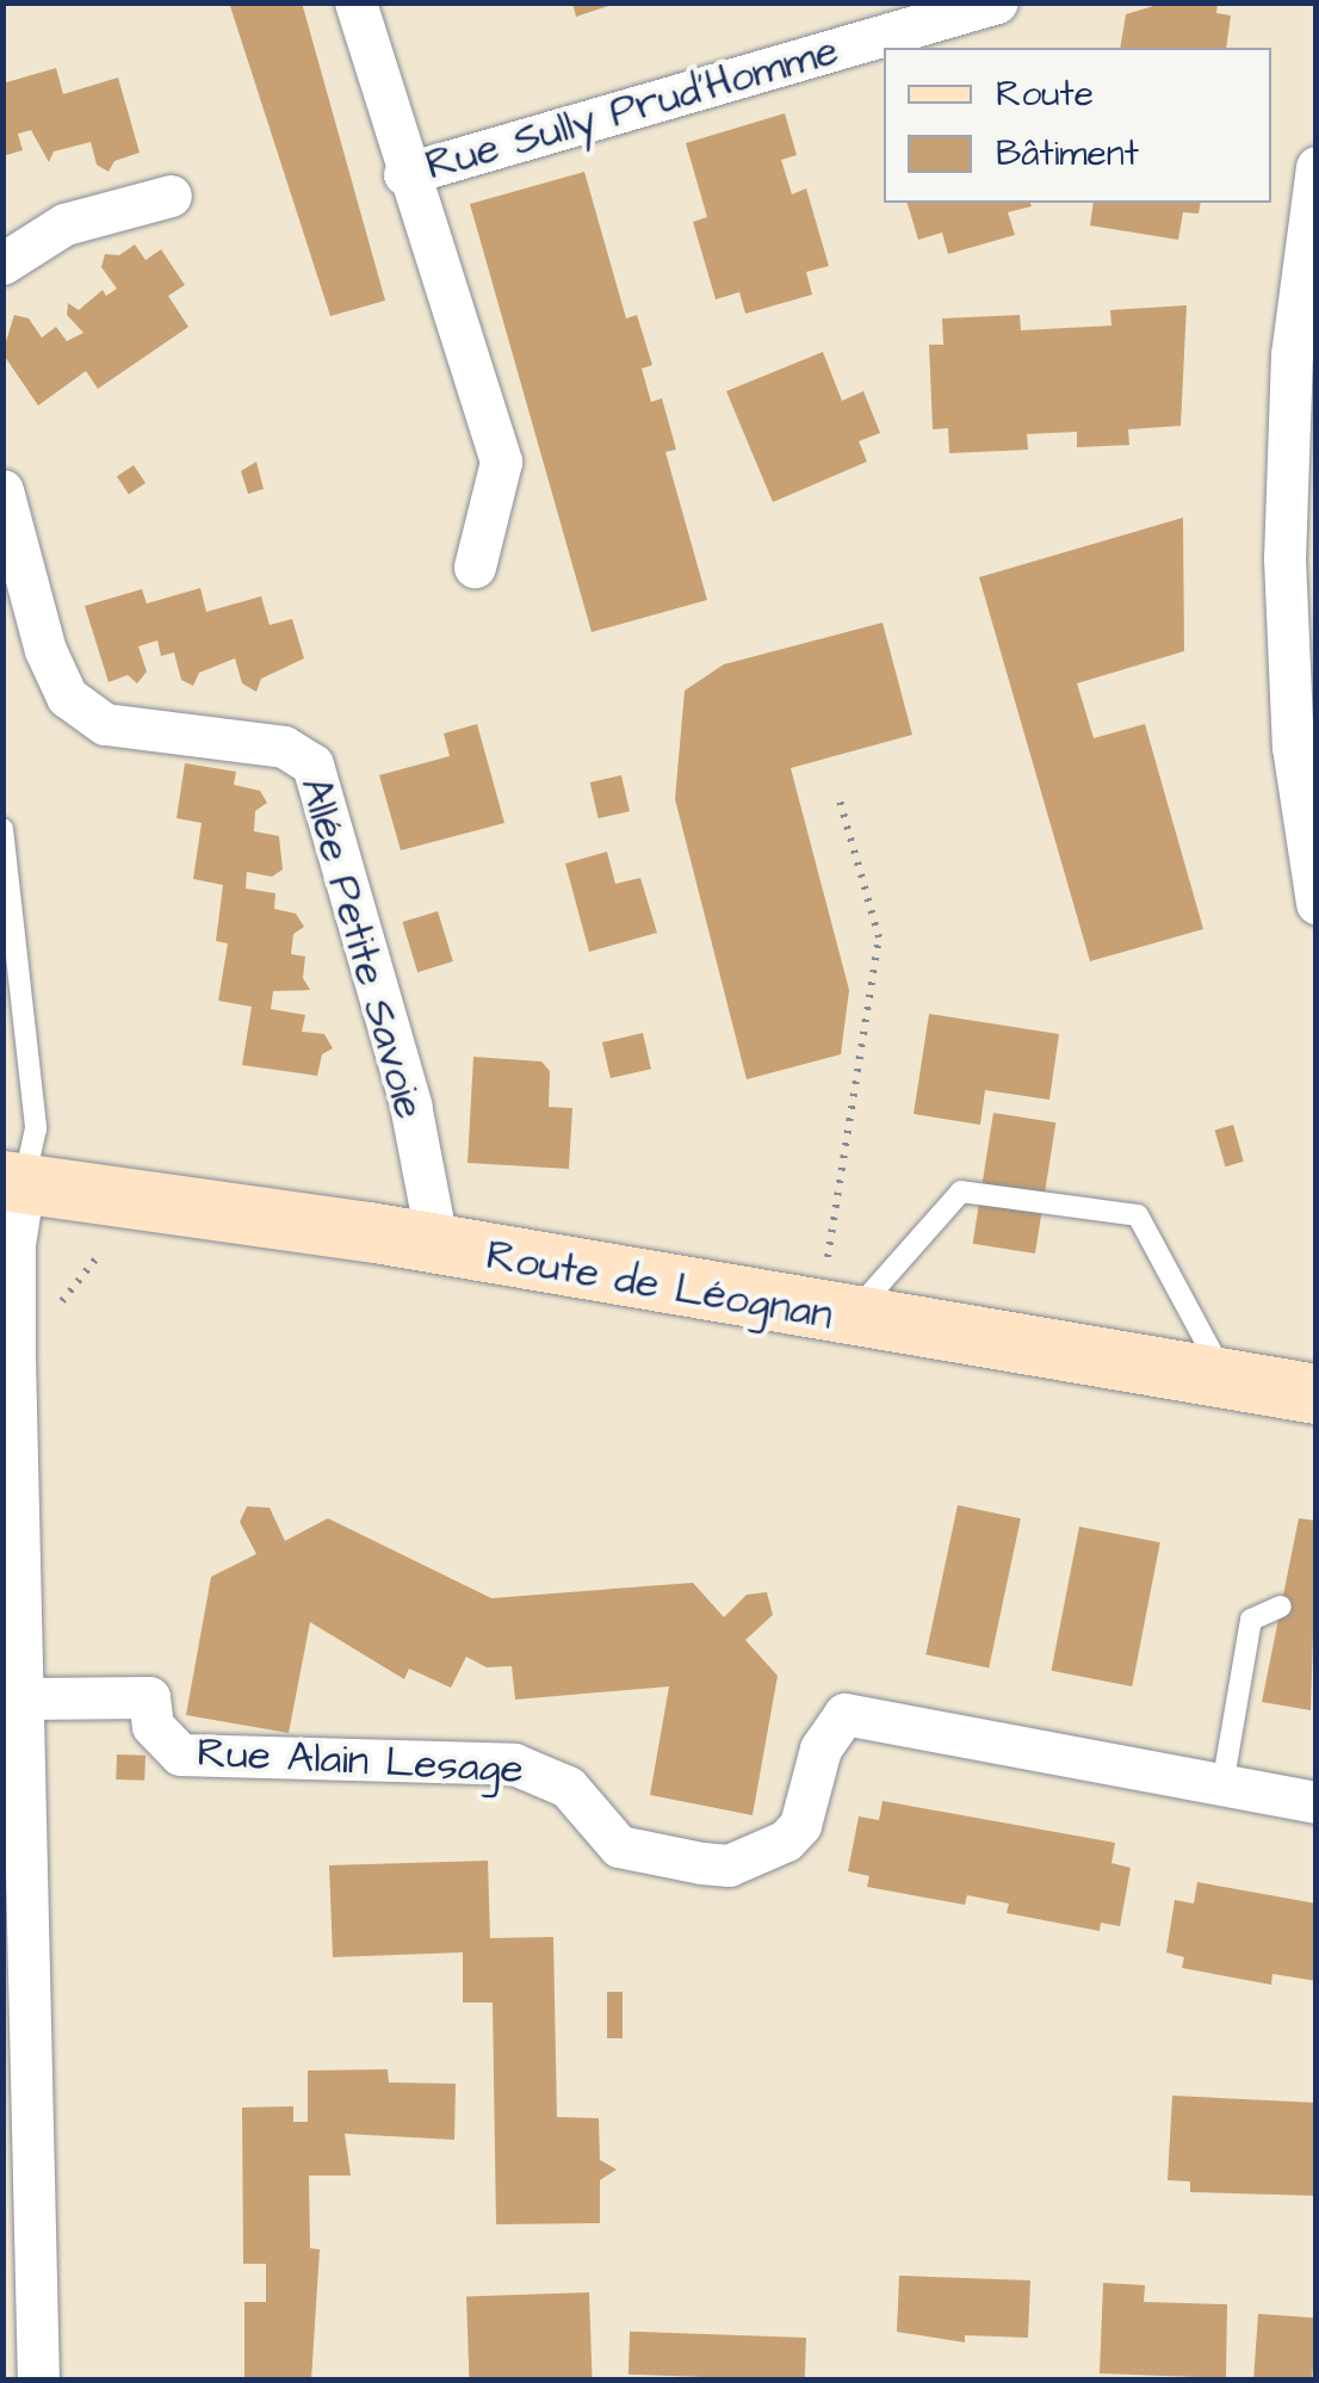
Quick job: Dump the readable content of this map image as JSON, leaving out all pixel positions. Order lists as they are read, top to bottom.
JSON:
{
  "streets": {
    "main road": ["Route de Léognan"],
    "street": ["Rue Sully Prud'Homme", "Allée Petite Savoie", "Rue Alain Lesage"]
  },
  "crossings": [
    ["Allée Petite Savoie", "Route de Léognan"]
  ],
  "legend": ["Route", "Bâtiment"]
}
